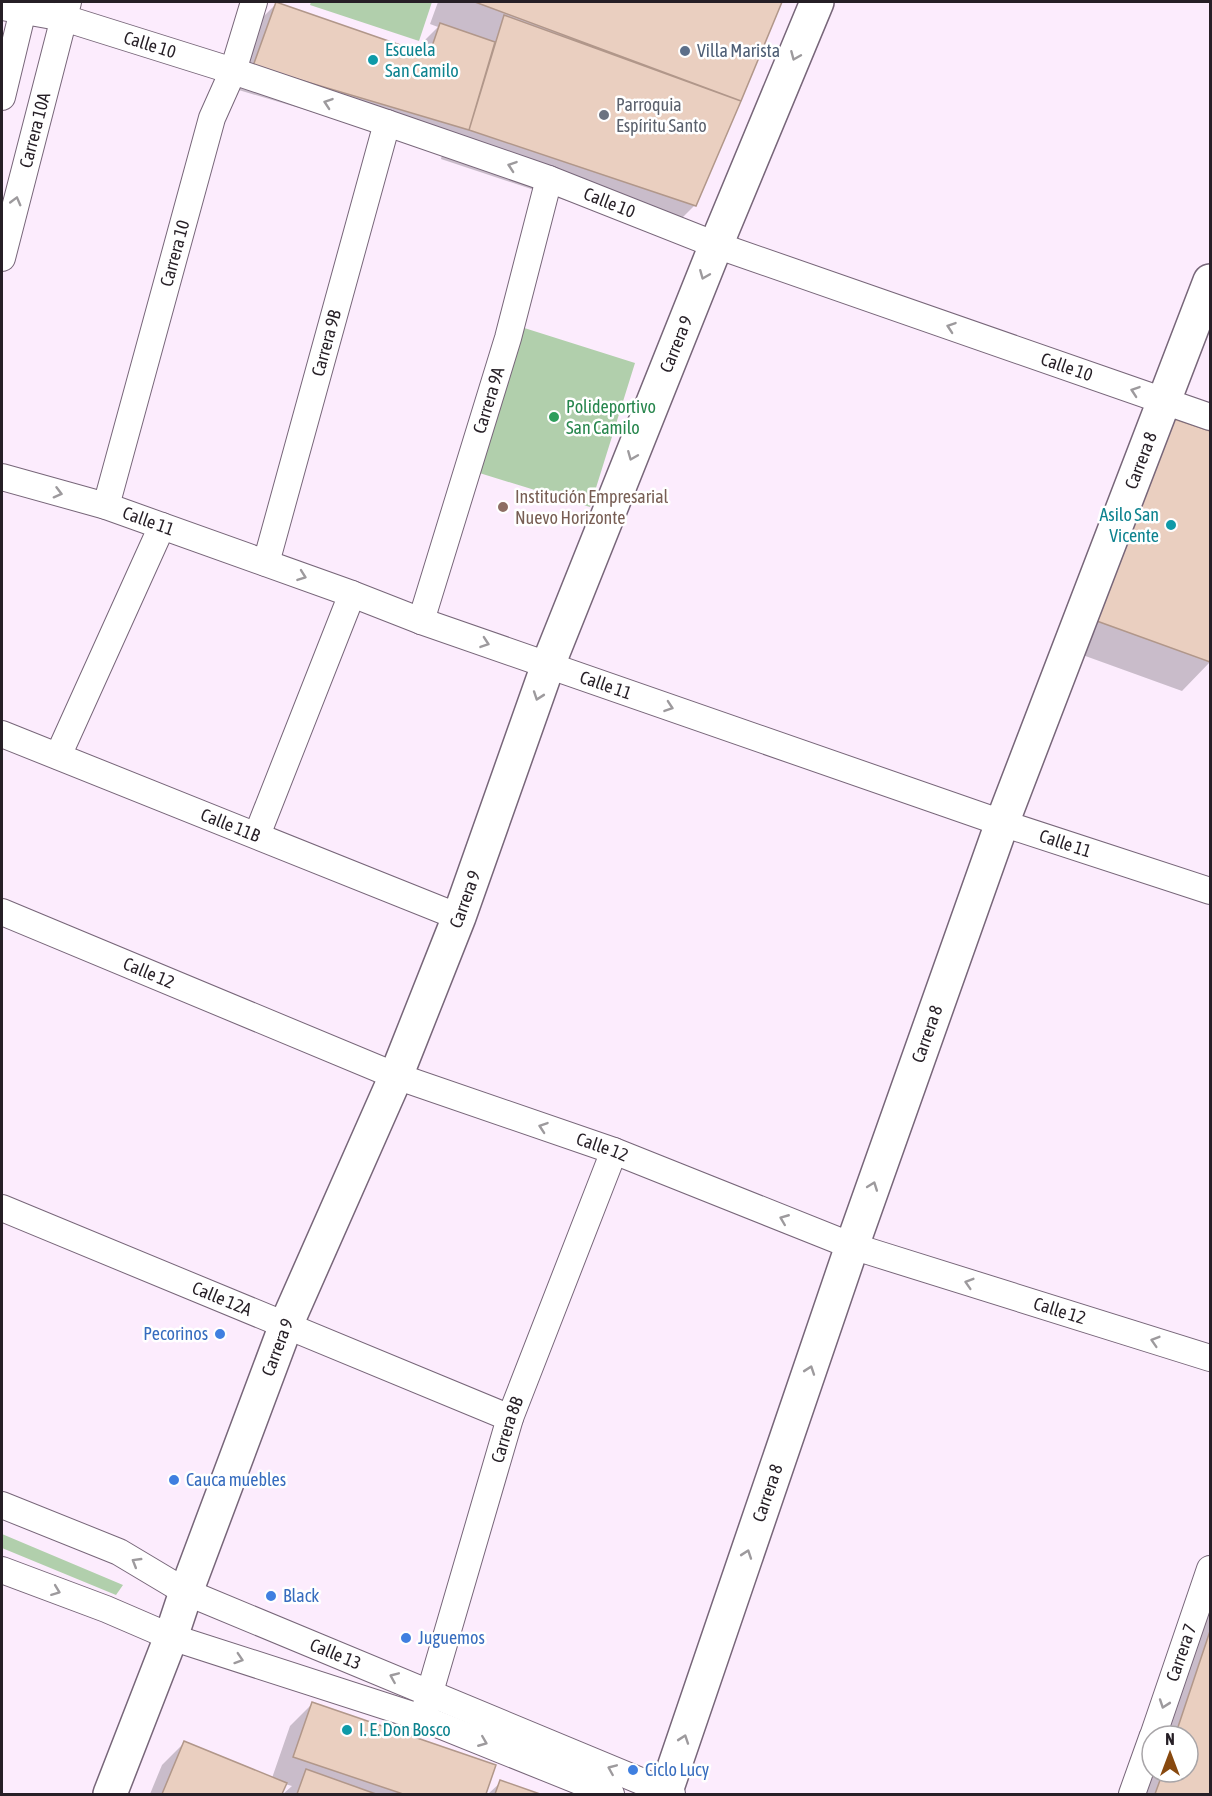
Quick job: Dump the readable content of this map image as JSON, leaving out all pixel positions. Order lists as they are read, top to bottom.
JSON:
{
  "streets": {
    "main road": ["Carrera 9", "Carrera 8"],
    "street": [
      "Calle 10",
      "Carrera 10A",
      "Carrera 10",
      "Carrera 9B",
      "Carrera 9A",
      "Calle 11",
      "Calle 11B",
      "Calle 12",
      "Calle 12A",
      "Carrera 8B",
      "Carrera 7",
      "Calle 13"
    ]
  },
  "crossings": [
    ["Calle 10", "Carrera 10A"],
    ["Calle 10", "Carrera 10"],
    ["Calle 10", "Carrera 9B"],
    ["Calle 10", "Carrera 9"],
    ["Calle 10", "Carrera 9A"],
    ["Calle 10", "Carrera 8"],
    ["Carrera 10", "Calle 11"],
    ["Carrera 9B", "Calle 11"],
    ["Carrera 9", "Calle 11"],
    ["Carrera 9", "Calle 11B"],
    ["Carrera 9", "Calle 12"],
    ["Carrera 9", "Calle 12A"],
    ["Carrera 9", "Calle 13"],
    ["Carrera 9A", "Calle 11"],
    ["Carrera 8", "Calle 11"],
    ["Carrera 8", "Calle 12"],
    ["Carrera 8", "Calle 13"],
    ["Calle 12", "Carrera 8B"],
    ["Calle 12A", "Carrera 8B"],
    ["Carrera 8B", "Calle 13"]
  ],
  "one_way": [
    "Calle 10",
    "Carrera 9",
    "Carrera 8",
    "Calle 11",
    "Calle 12",
    "Carrera 7"
  ],
  "places": [
    "Villa Marista",
    "Escuela San Camilo",
    "Parroquia Espíritu Santo",
    "Polideportivo San Camilo",
    "Institución Empresarial Nuevo Horizonte",
    "Asilo San Vicente",
    "Pecorinos",
    "Cauca muebles",
    "Black",
    "Juguemos",
    "I. E. Don Bosco",
    "Ciclo Lucy"
  ],
  "north": "top"
}
